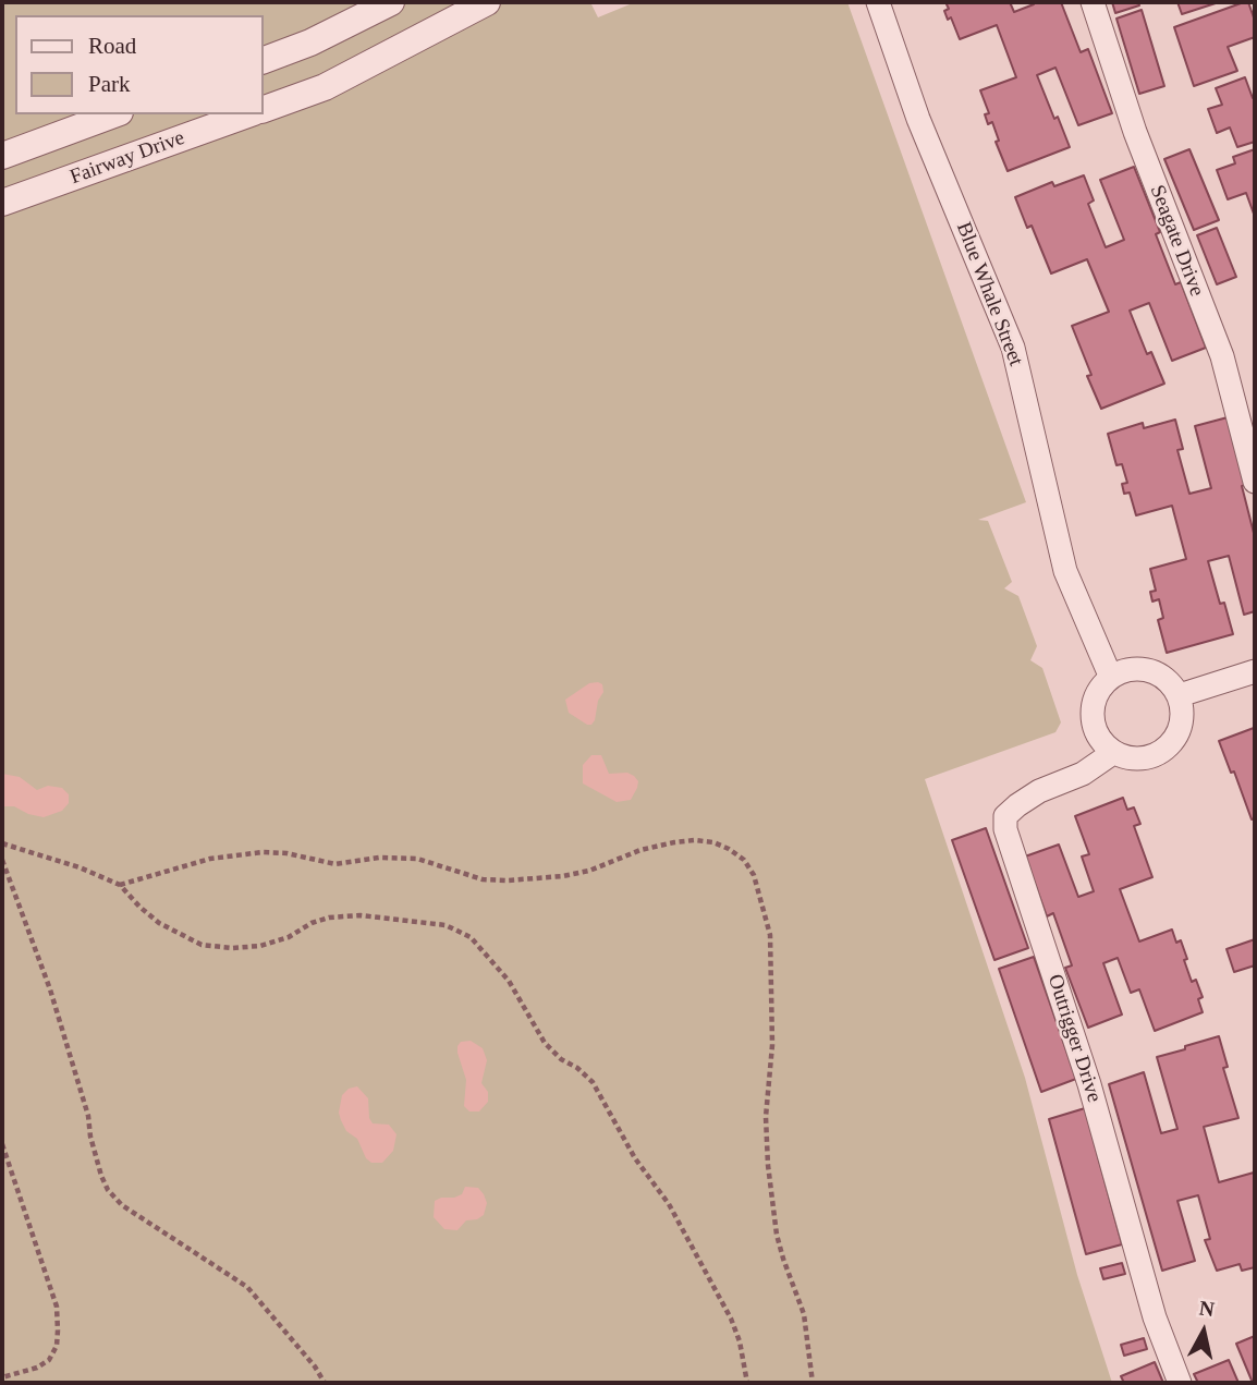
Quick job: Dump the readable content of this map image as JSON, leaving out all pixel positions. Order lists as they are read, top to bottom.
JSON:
{
  "streets": {
    "street": [
      "Fairway Drive",
      "Seagate Drive",
      "Blue Whale Street",
      "Outrigger Drive"
    ]
  },
  "crossings": [
    ["Blue Whale Street", "Outrigger Drive"]
  ],
  "legend": ["Road", "Park"],
  "north": "top"
}
